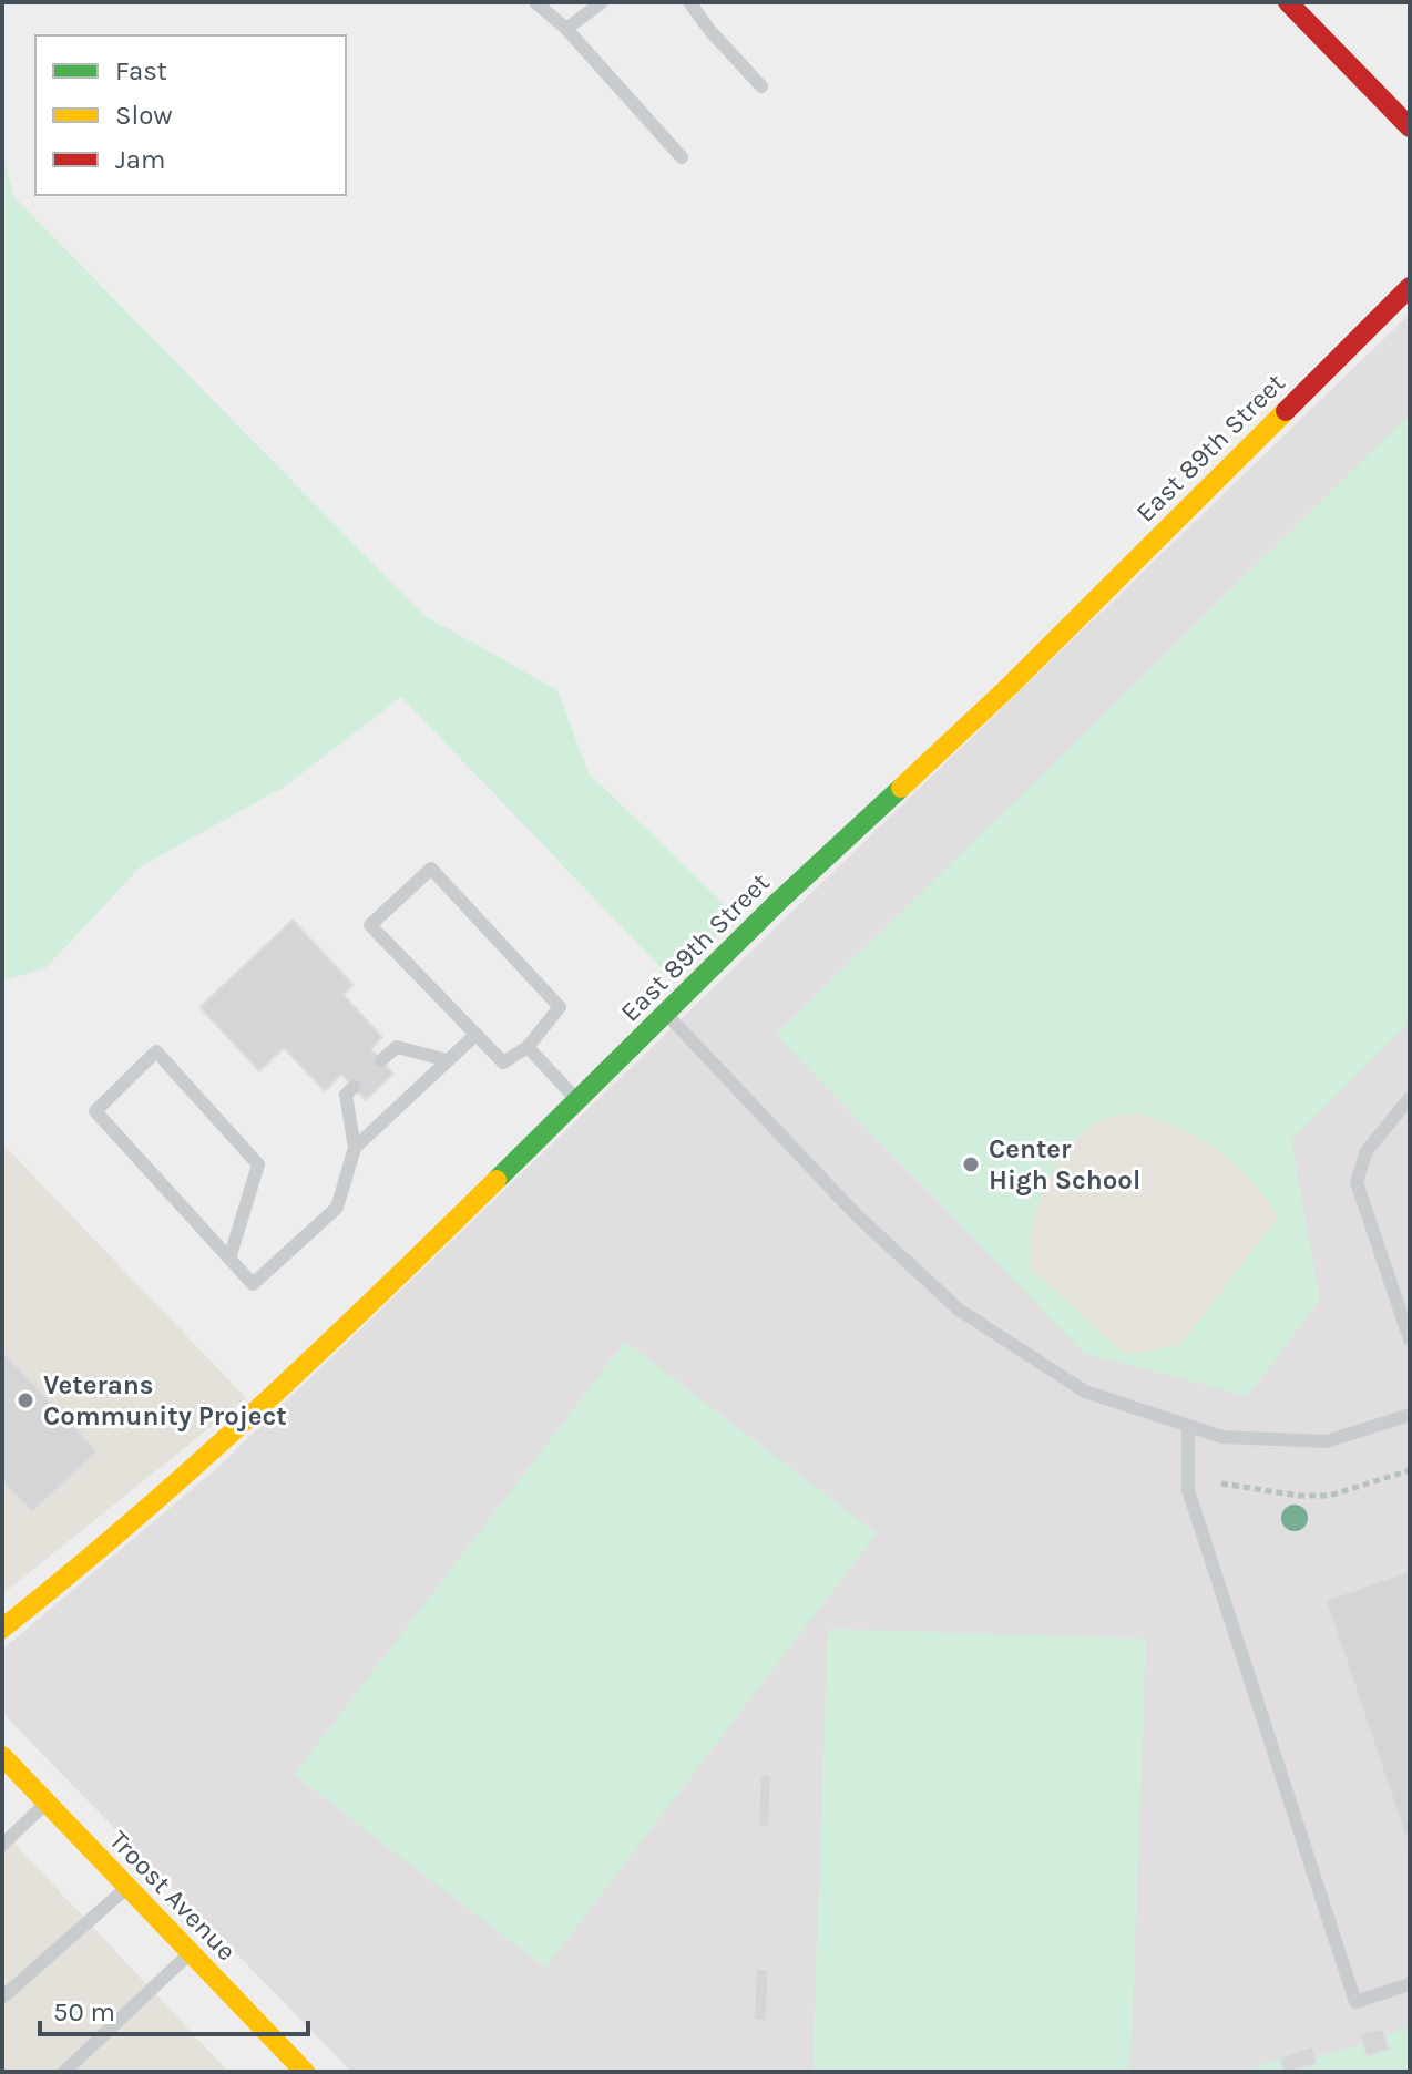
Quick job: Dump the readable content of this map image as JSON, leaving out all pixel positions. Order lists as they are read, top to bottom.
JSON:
{
  "streets": {
    "street": ["East 89th Street", "Troost Avenue"]
  },
  "places": ["Center High School", "Veterans Community Project"],
  "legend": ["Fast", "Slow", "Jam"],
  "scale_bar": "50 m"
}
